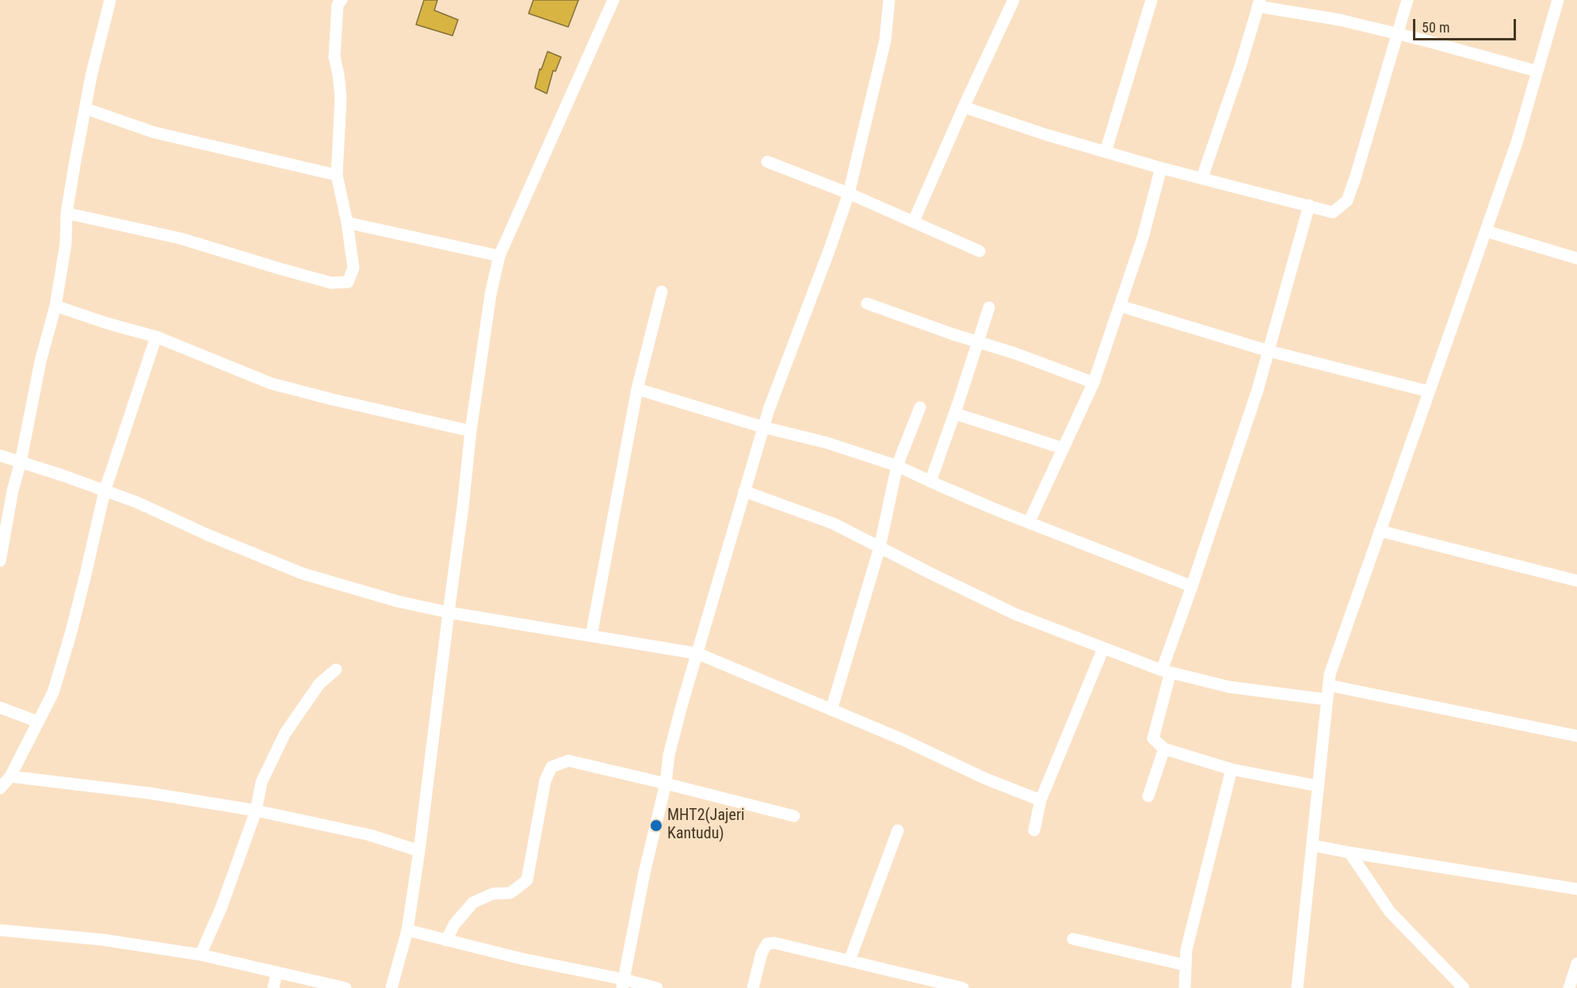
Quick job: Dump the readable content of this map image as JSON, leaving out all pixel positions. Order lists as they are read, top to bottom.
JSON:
{
  "places": ["MHT2(Jajeri Kantudu)"],
  "scale_bar": "50 m"
}
